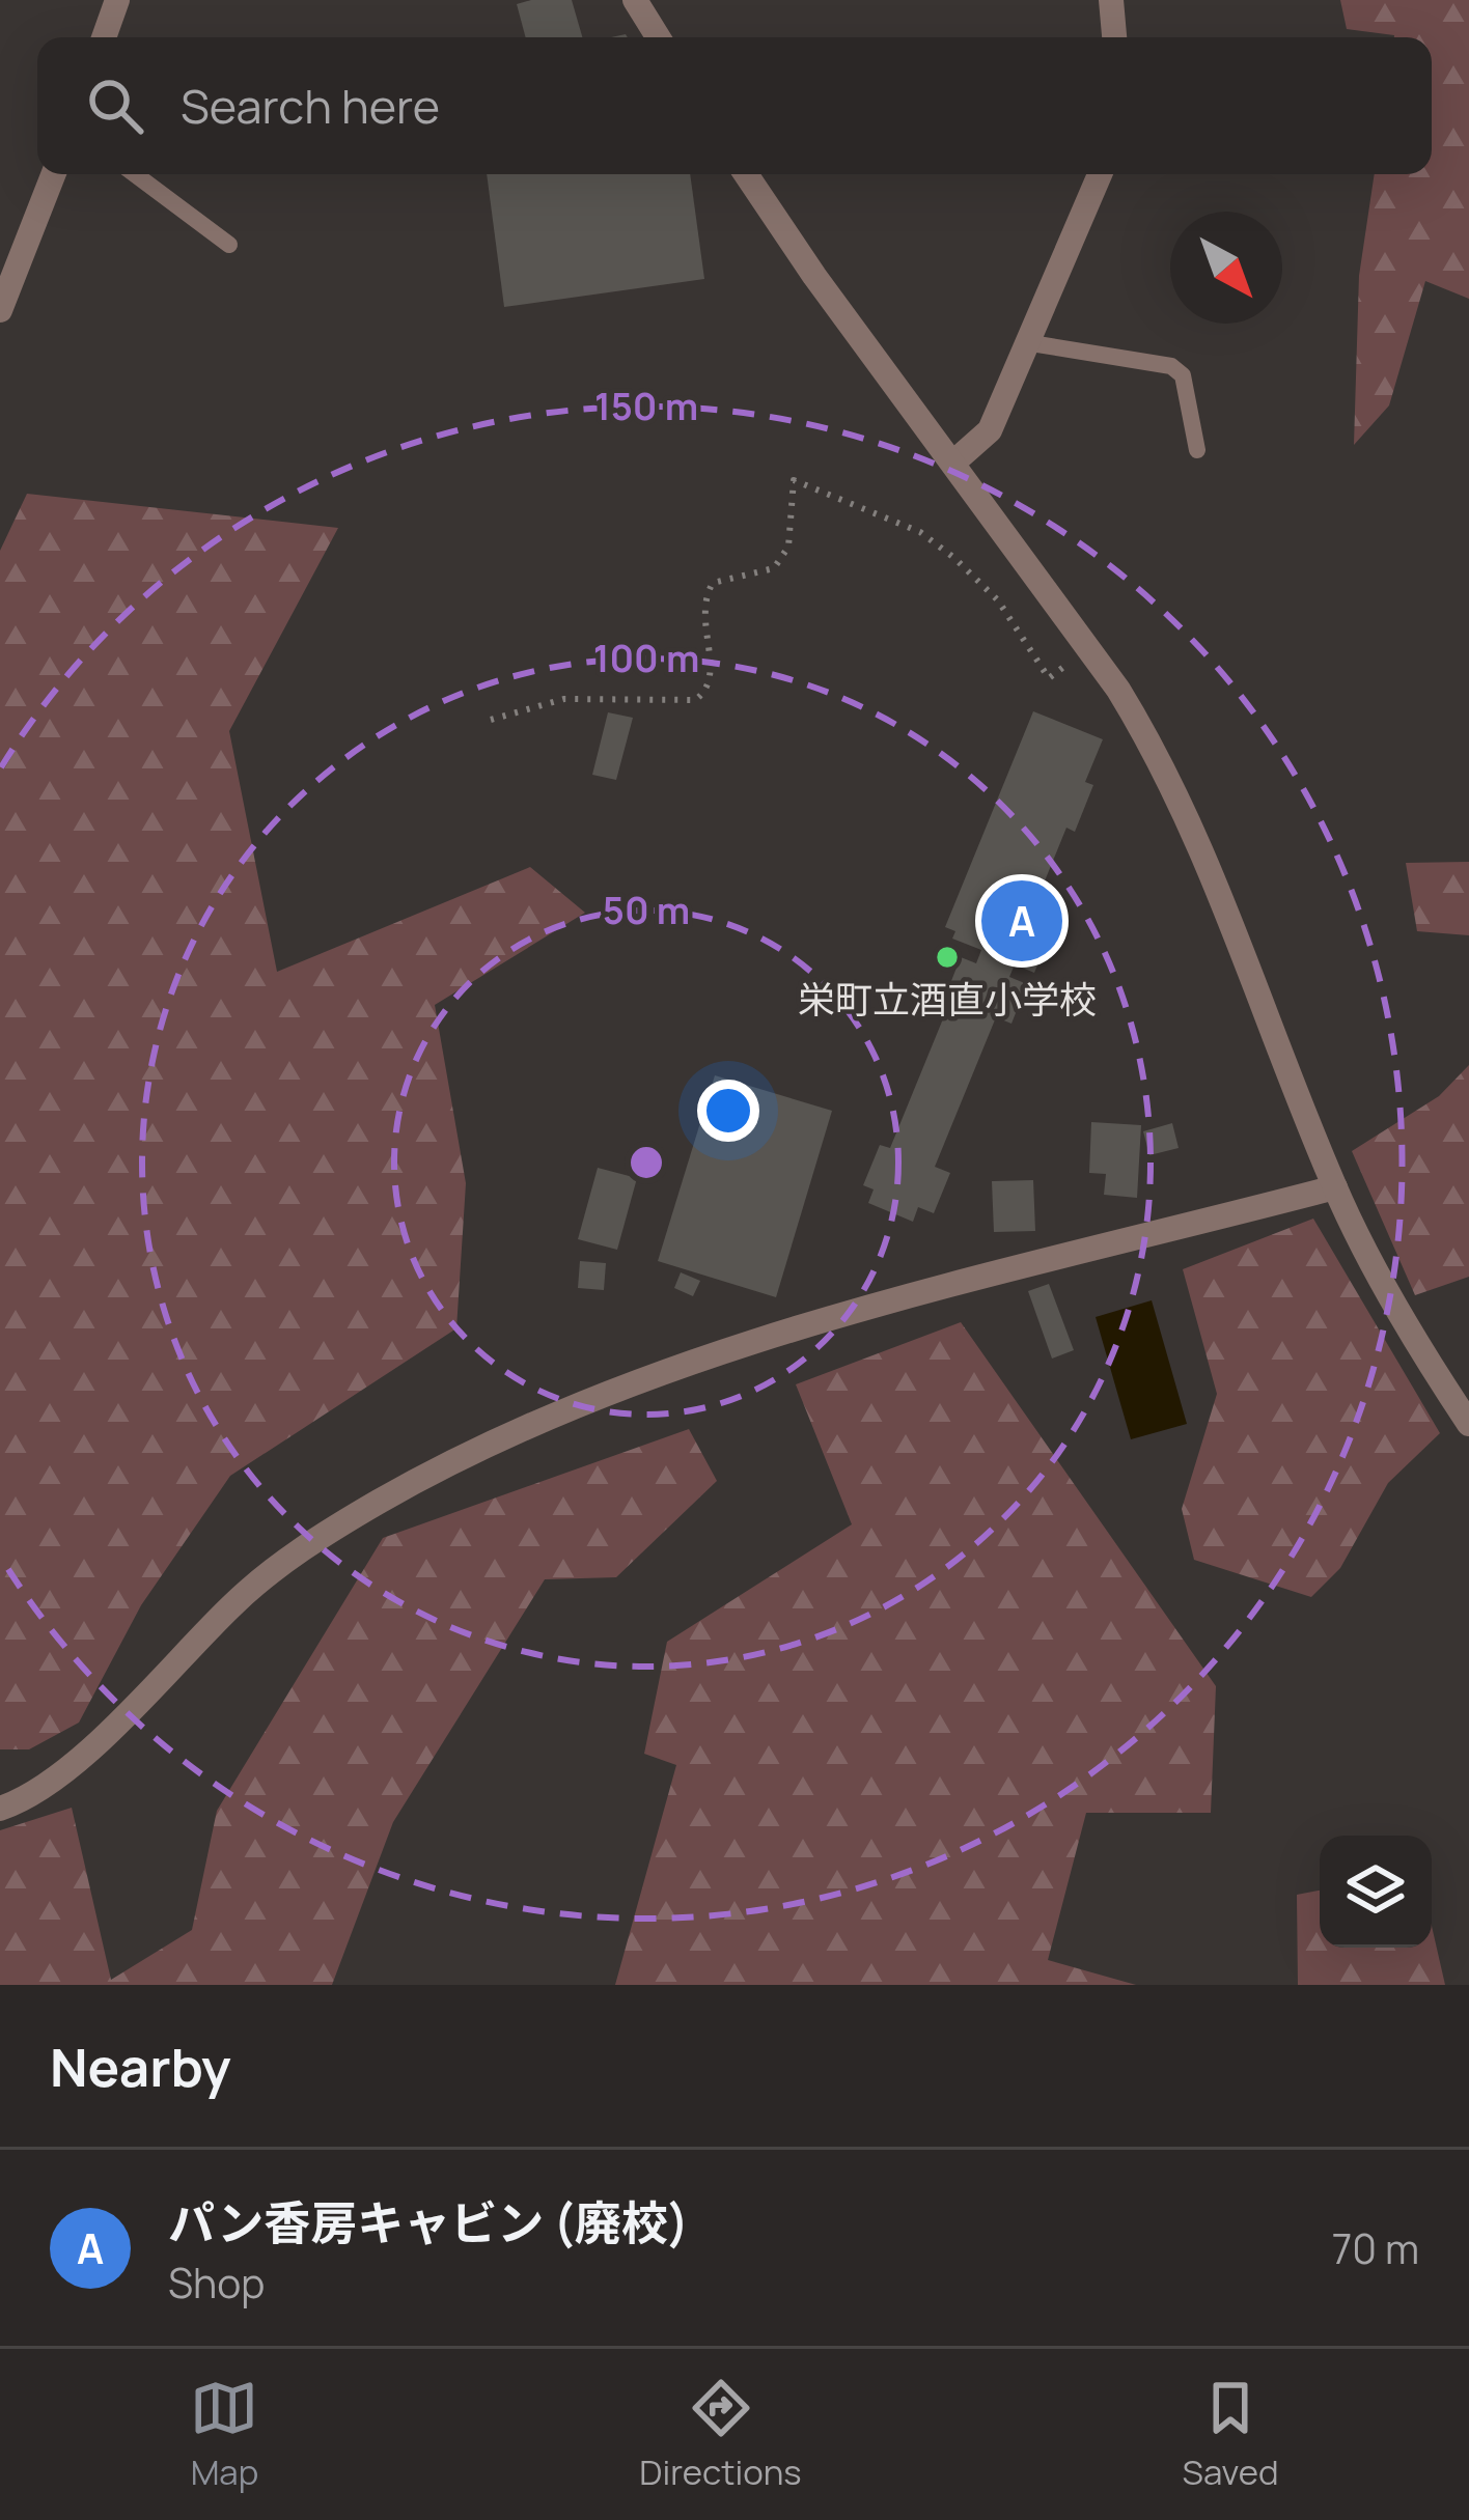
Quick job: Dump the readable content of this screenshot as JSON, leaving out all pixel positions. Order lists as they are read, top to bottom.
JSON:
{
  "places": ["栄町立酒直小学校"],
  "north": "bottom right",
  "page": {
    "search": "Search here",
    "pins": "A",
    "heading": "Nearby",
    "list": [
      {
        "mark": "A",
        "name": "パン香房キャビン (廃校)",
        "note": "Shop",
        "value": "70 m"
      }
    ],
    "nav": ["Map", "Directions", "Saved"]
  },
  "rings": ["150 m", "100 m", "50 m"]
}
